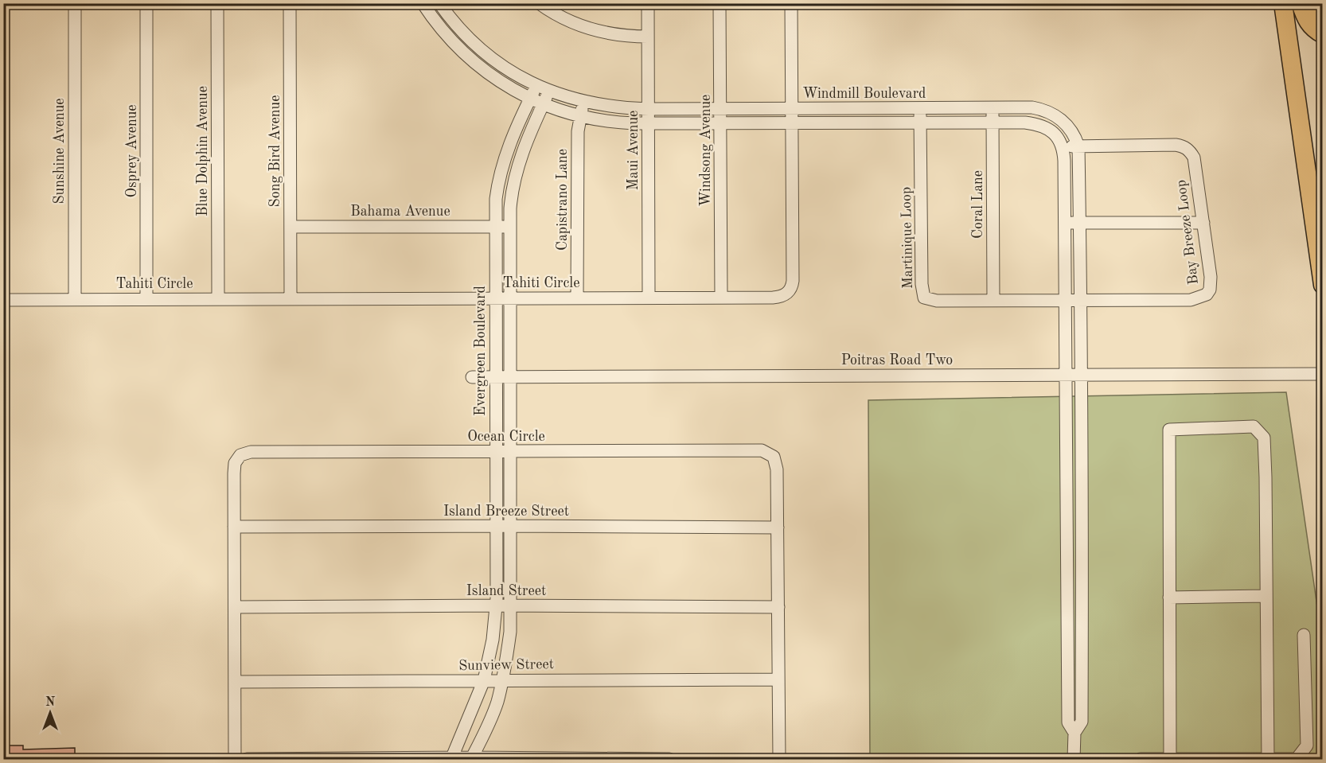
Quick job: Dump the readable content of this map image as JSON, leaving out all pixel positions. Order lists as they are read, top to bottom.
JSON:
{
  "streets": {
    "street": [
      "Windmill Boulevard",
      "Maui Avenue",
      "Windsong Avenue",
      "Sunshine Avenue",
      "Osprey Avenue",
      "Blue Dolphin Avenue",
      "Song Bird Avenue",
      "Capistrano Lane",
      "Coral Lane",
      "Bahama Avenue",
      "Bay Breeze Loop",
      "Martinique Loop",
      "Tahiti Circle",
      "Evergreen Boulevard",
      "Poitras Road Two",
      "Ocean Circle",
      "Island Breeze Street",
      "Island Street",
      "Sunview Street"
    ]
  },
  "crossings": [
    ["Windmill Boulevard", "Maui Avenue"],
    ["Windmill Boulevard", "Windsong Avenue"],
    ["Windmill Boulevard", "Capistrano Lane"],
    ["Windmill Boulevard", "Coral Lane"],
    ["Windmill Boulevard", "Bay Breeze Loop"],
    ["Windmill Boulevard", "Martinique Loop"],
    ["Windmill Boulevard", "Tahiti Circle"],
    ["Windmill Boulevard", "Evergreen Boulevard"],
    ["Windmill Boulevard", "Poitras Road Two"],
    ["Maui Avenue", "Tahiti Circle"],
    ["Windsong Avenue", "Tahiti Circle"],
    ["Sunshine Avenue", "Tahiti Circle"],
    ["Osprey Avenue", "Tahiti Circle"],
    ["Blue Dolphin Avenue", "Tahiti Circle"],
    ["Song Bird Avenue", "Bahama Avenue"],
    ["Song Bird Avenue", "Tahiti Circle"],
    ["Capistrano Lane", "Tahiti Circle"],
    ["Coral Lane", "Bay Breeze Loop"],
    ["Coral Lane", "Martinique Loop"],
    ["Bahama Avenue", "Evergreen Boulevard"],
    ["Bay Breeze Loop", "Martinique Loop"],
    ["Tahiti Circle", "Evergreen Boulevard"],
    ["Evergreen Boulevard", "Poitras Road Two"],
    ["Evergreen Boulevard", "Ocean Circle"],
    ["Evergreen Boulevard", "Island Breeze Street"],
    ["Evergreen Boulevard", "Island Street"],
    ["Evergreen Boulevard", "Sunview Street"],
    ["Ocean Circle", "Island Breeze Street"],
    ["Ocean Circle", "Island Street"],
    ["Ocean Circle", "Sunview Street"]
  ],
  "north": "top"
}
